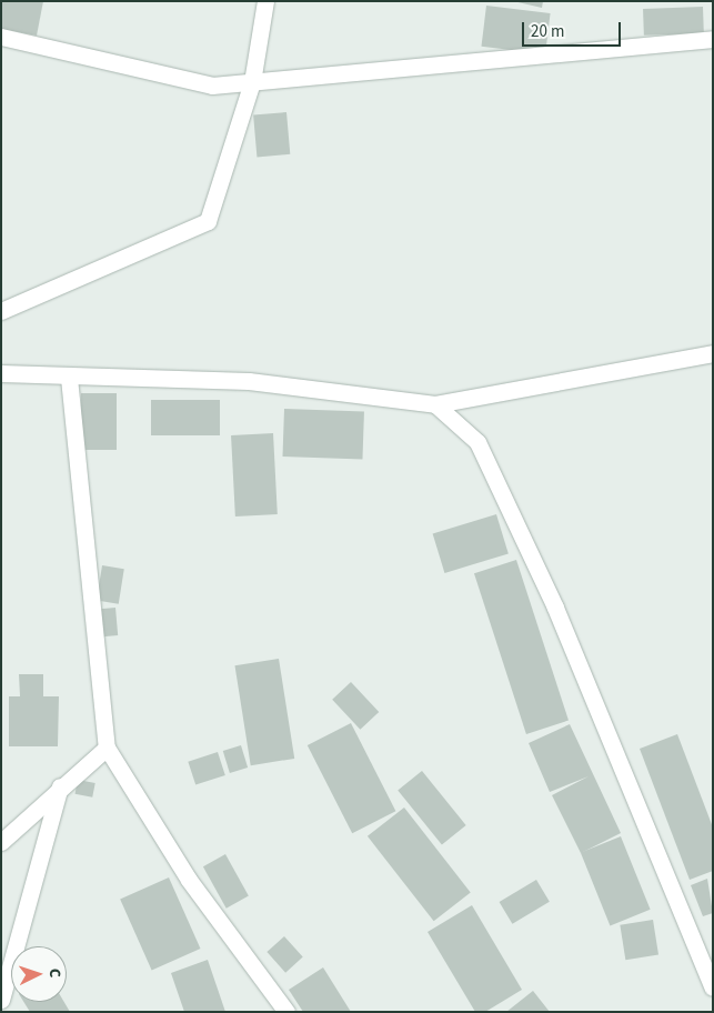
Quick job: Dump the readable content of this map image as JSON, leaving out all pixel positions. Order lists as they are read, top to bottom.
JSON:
{
  "scale_bar": "20 m",
  "north": "right"
}
